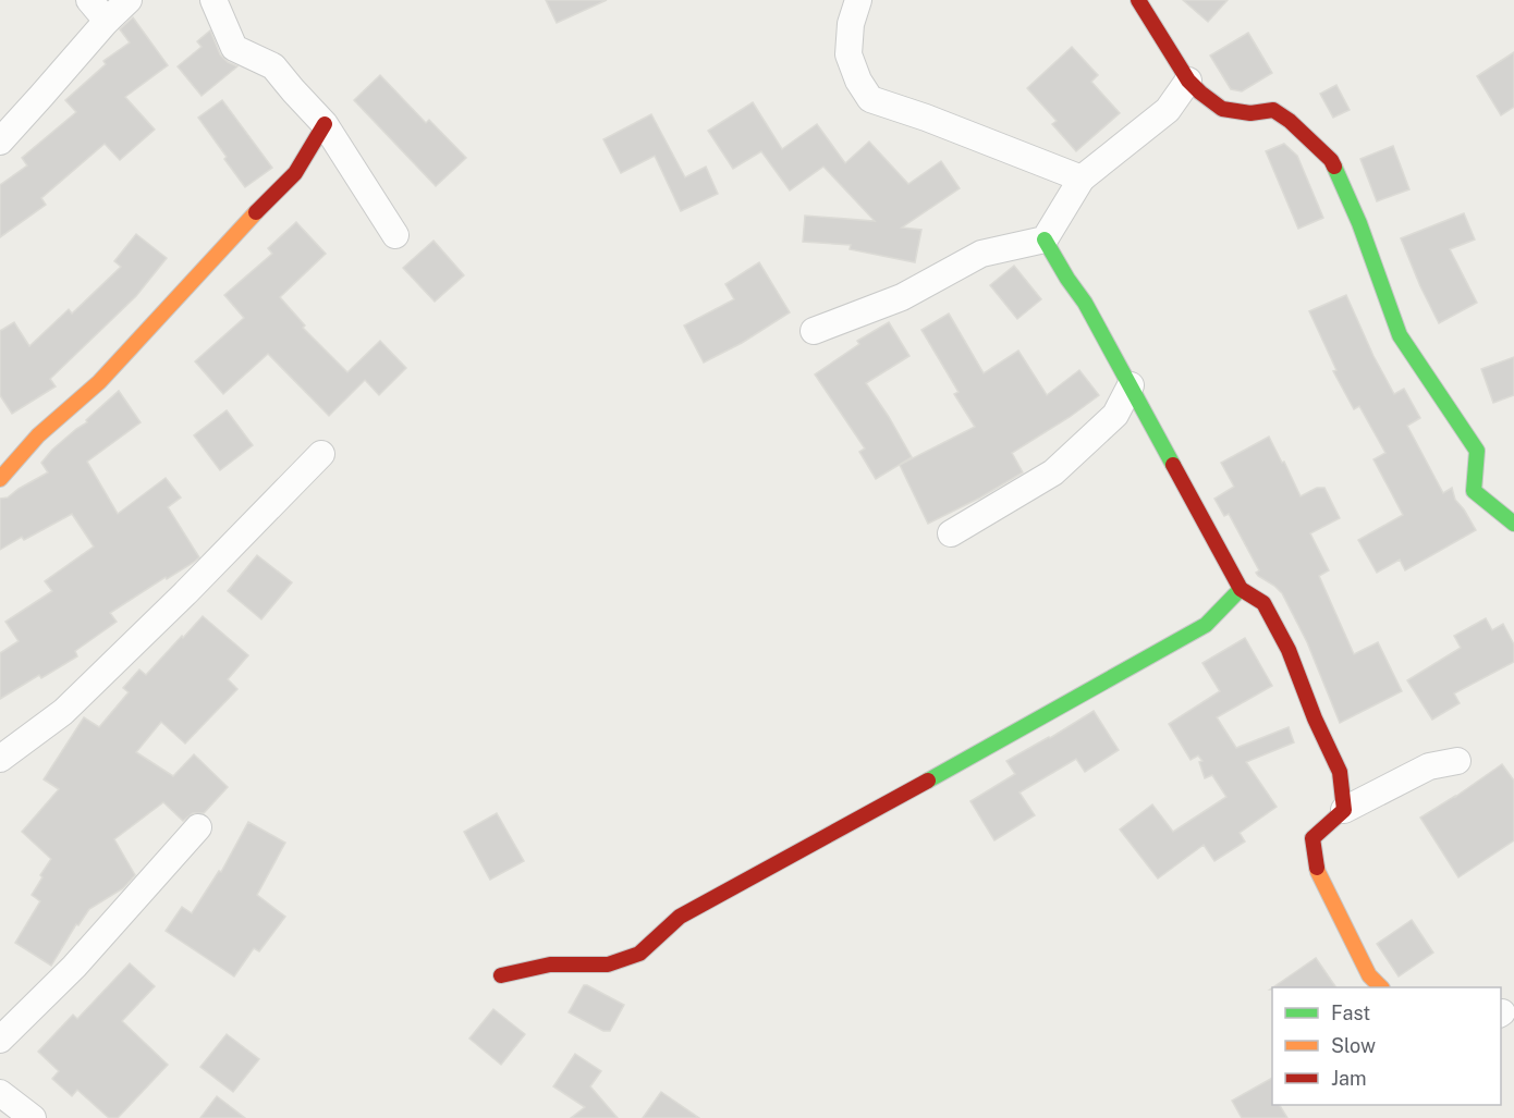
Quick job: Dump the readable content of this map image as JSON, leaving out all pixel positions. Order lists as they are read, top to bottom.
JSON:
{
  "legend": ["Fast", "Slow", "Jam"]
}
